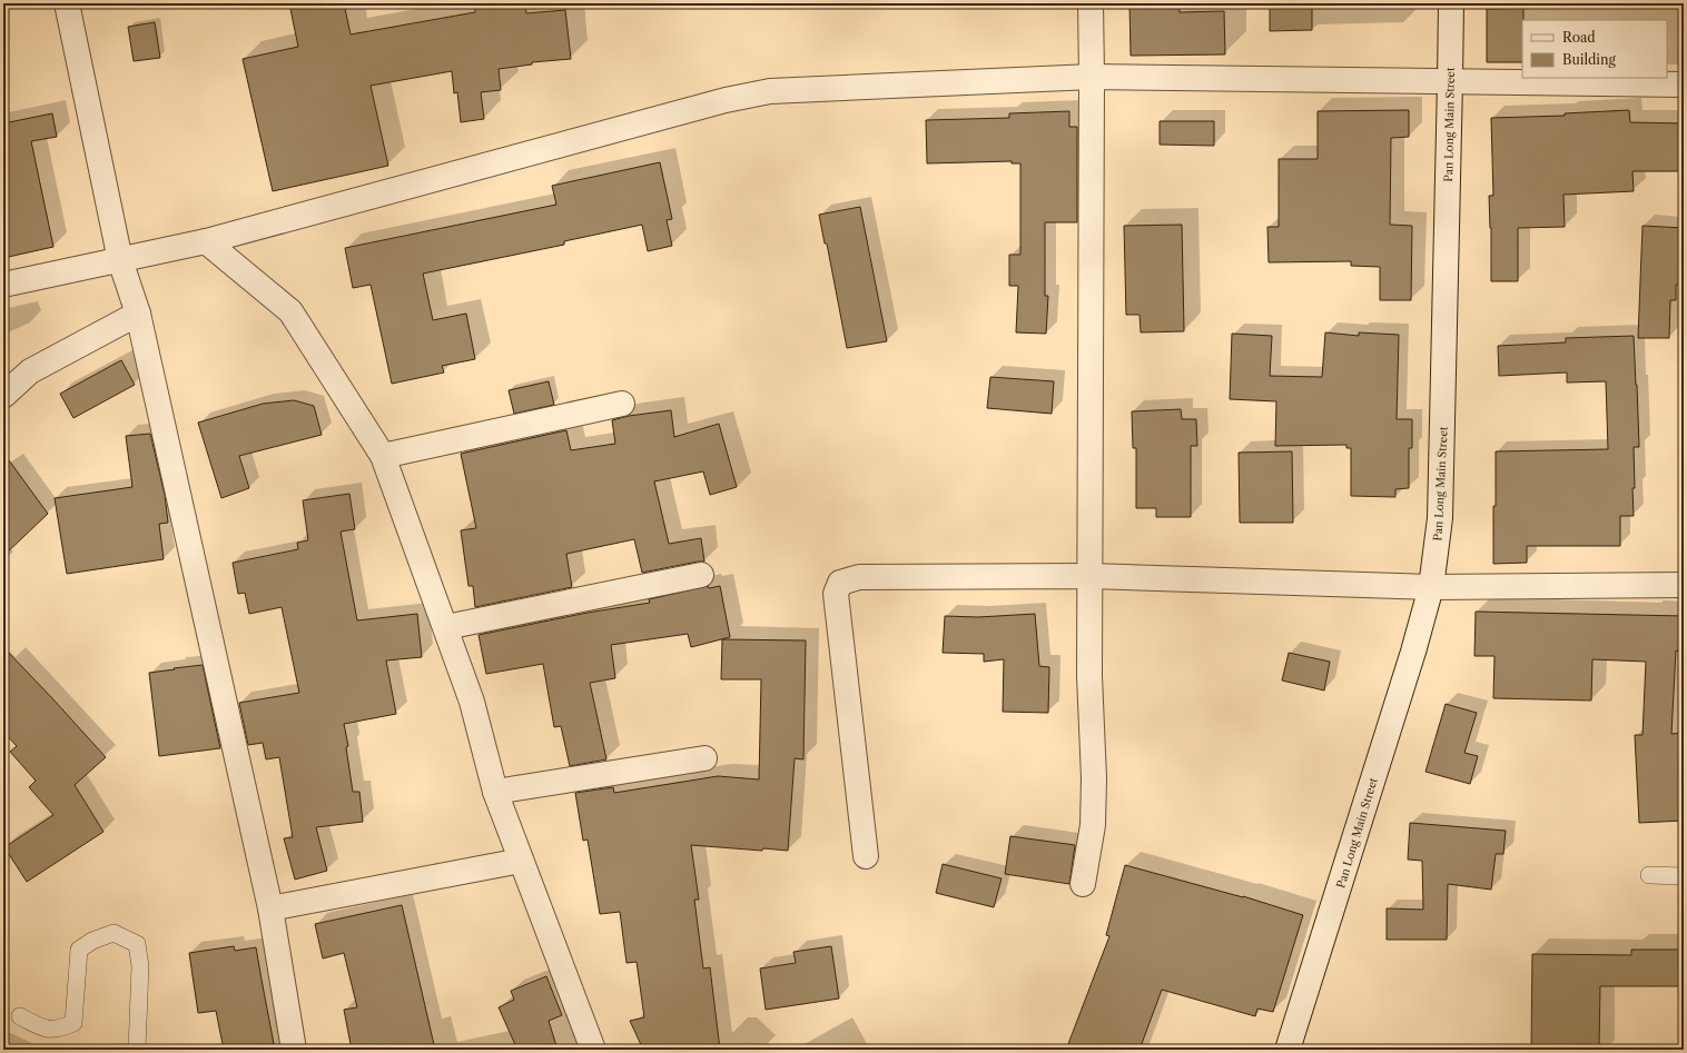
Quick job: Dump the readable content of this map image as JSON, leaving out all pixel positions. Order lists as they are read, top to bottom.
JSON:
{
  "streets": {
    "street": ["Pan Long Main Street"]
  },
  "legend": ["Road", "Building"]
}
